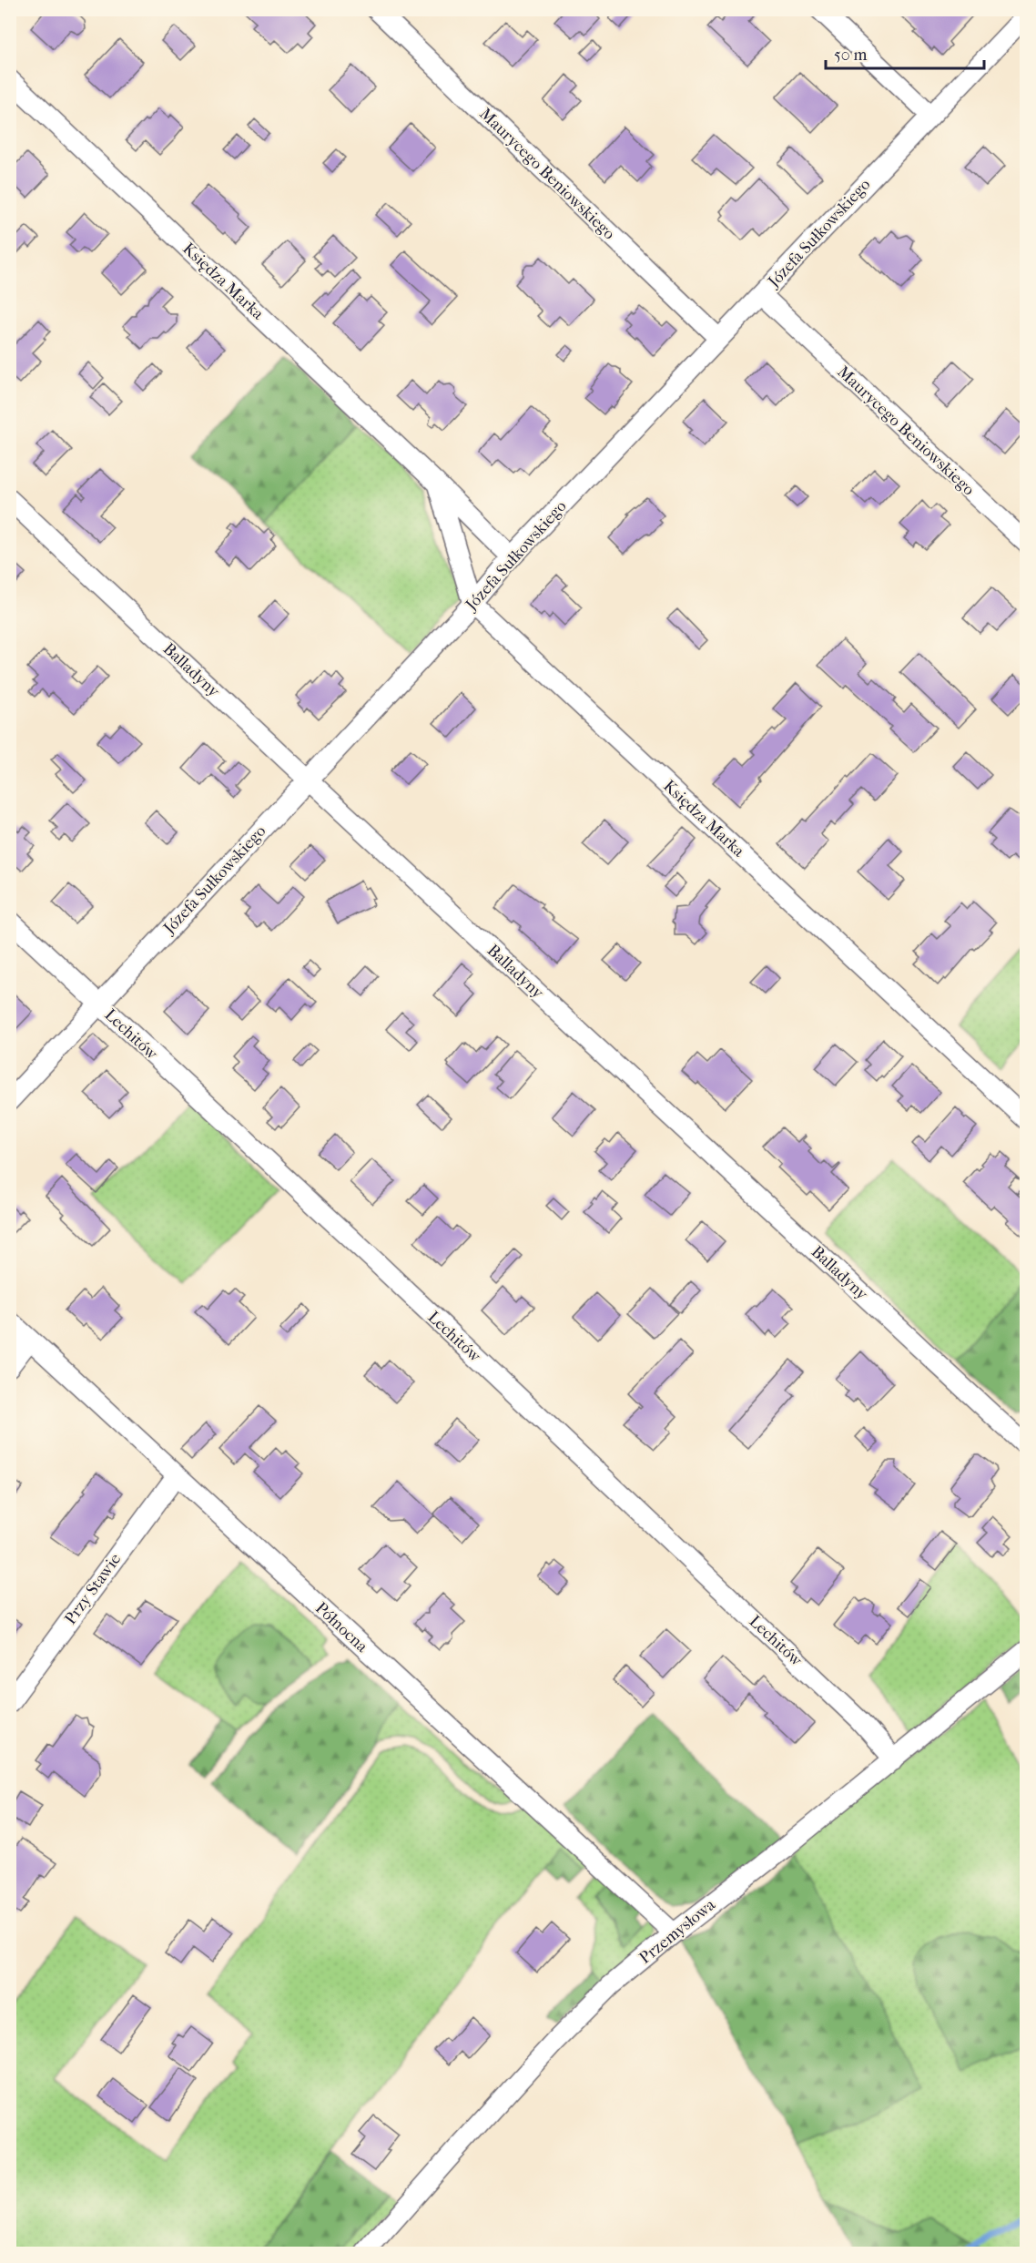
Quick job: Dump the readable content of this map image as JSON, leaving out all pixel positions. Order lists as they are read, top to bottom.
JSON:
{
  "streets": {
    "street": [
      "Maurycego Beniowskiego",
      "Józefa Sułkowskiego",
      "Księdza Marka",
      "Balladyny",
      "Lechitów",
      "Przy Stawie",
      "Północna",
      "Przemysłowa"
    ]
  },
  "crossings": [
    ["Maurycego Beniowskiego", "Józefa Sułkowskiego"],
    ["Józefa Sułkowskiego", "Księdza Marka"],
    ["Józefa Sułkowskiego", "Balladyny"],
    ["Józefa Sułkowskiego", "Lechitów"],
    ["Lechitów", "Przemysłowa"],
    ["Przy Stawie", "Północna"],
    ["Północna", "Przemysłowa"]
  ],
  "scale_bar": "50 m"
}
